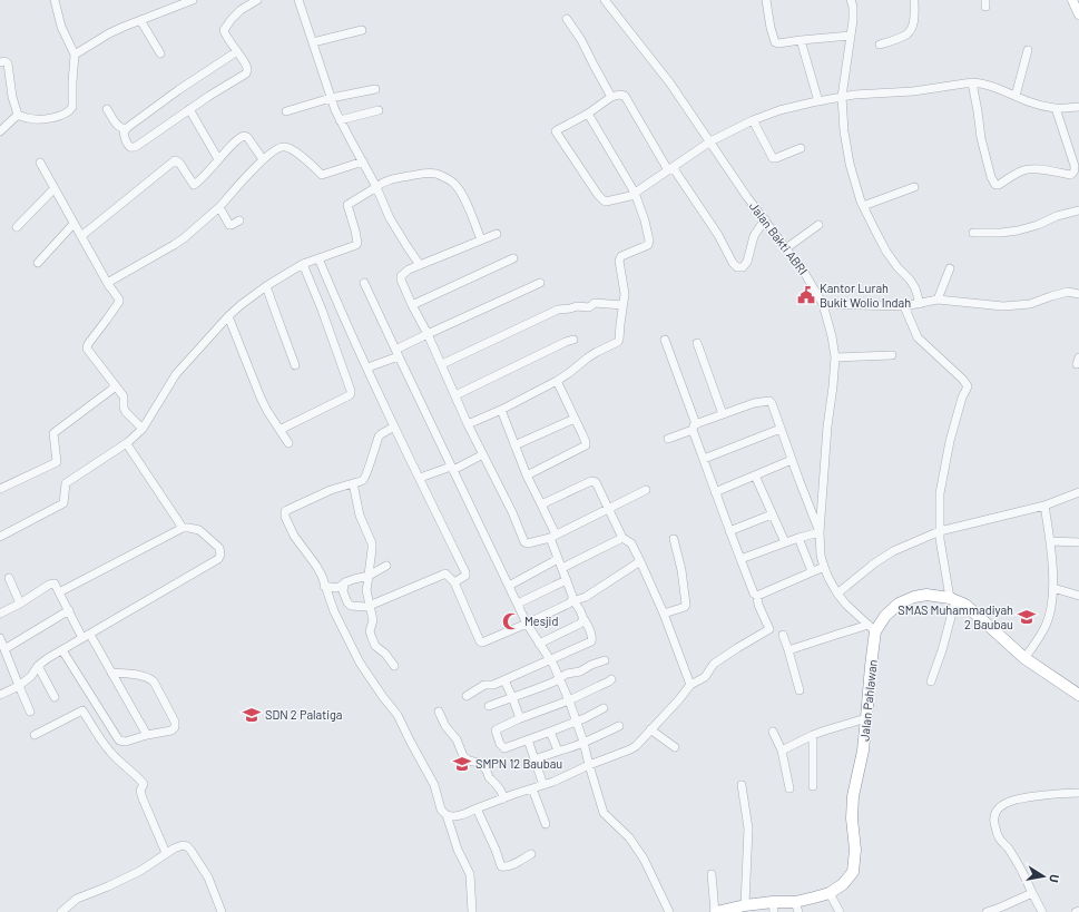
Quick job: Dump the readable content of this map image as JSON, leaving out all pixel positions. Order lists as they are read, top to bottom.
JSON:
{
  "streets": {
    "highway": ["Jalan Pahlawan"],
    "street": ["Jalan Bakti ABRI"]
  },
  "crossings": [
    ["Jalan Bakti ABRI", "Jalan Pahlawan"]
  ],
  "places": {
    "public building": ["Kantor Lurah Bukit Wolio Indah"],
    "school or university": ["SMAS Muhammadiyah 2 Baubau", "SDN 2 Palatiga", "SMPN 12 Baubau"],
    "mosque": ["Mesjid"]
  },
  "north": "right"
}
